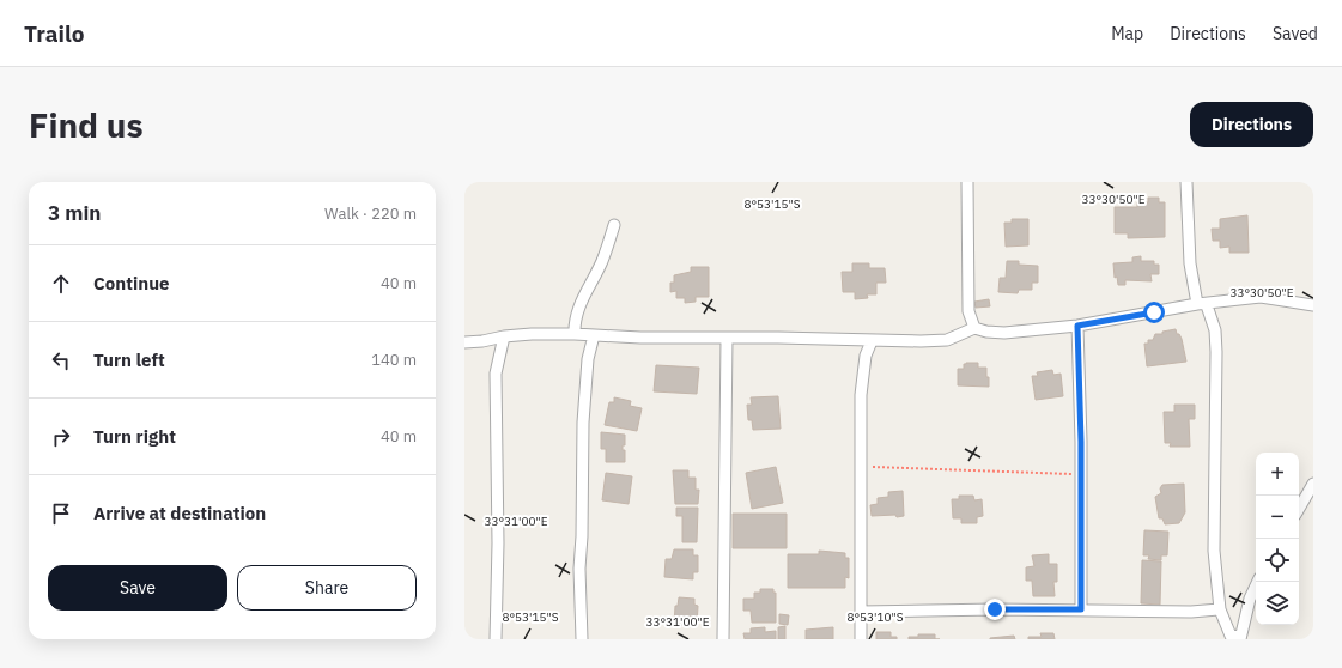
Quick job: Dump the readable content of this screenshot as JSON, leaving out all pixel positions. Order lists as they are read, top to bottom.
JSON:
{
  "page": {
    "header": "Trailo",
    "nav": ["Map", "Directions", "Saved"],
    "buttons": [
      "Directions",
      ["Save", "Share"]
    ],
    "title": "Find us",
    "heading": ["3 min", "Walk · 220 m"],
    "list": [
      ["Continue", "40 m"],
      ["Turn left", "140 m"],
      ["Turn right", "40 m"],
      "Arrive at destination"
    ],
    "map_buttons": ["+", "−"]
  },
  "coordinates": [
    "33°30'50\"E",
    "8°53'15\"S",
    "33°31'00\"E",
    "8°53'10\"S"
  ]
}
